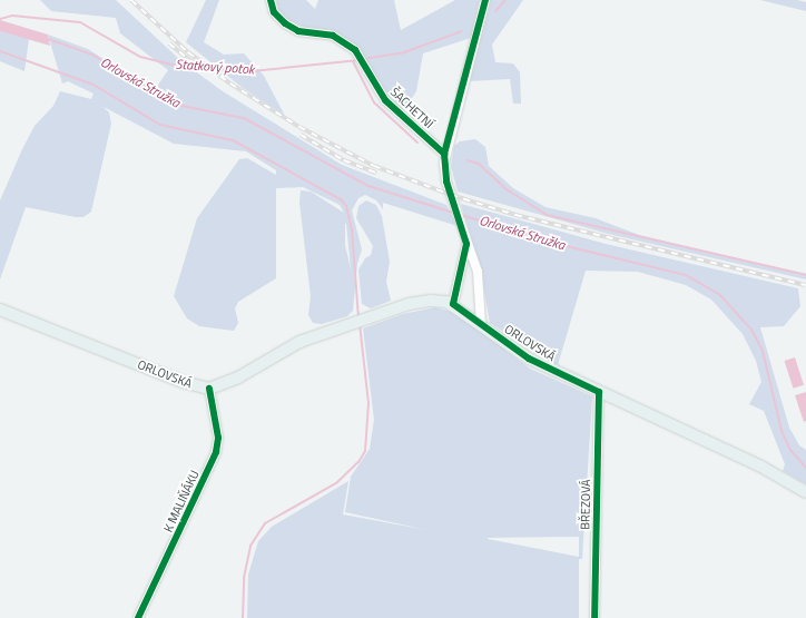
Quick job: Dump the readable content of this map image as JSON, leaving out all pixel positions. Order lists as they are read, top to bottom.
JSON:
{
  "streets": {
    "main road": ["ORLOVSKÁ"],
    "street": ["ŠACHETNÍ", "K MALIŇÁKU", "BŘEZOVÁ"]
  },
  "crossings": [
    ["ŠACHETNÍ", "ORLOVSKÁ"],
    ["ORLOVSKÁ", "K MALIŇÁKU"],
    ["ORLOVSKÁ", "BŘEZOVÁ"]
  ],
  "water": ["Statkový potok", "Orlovská Stružka"]
}
